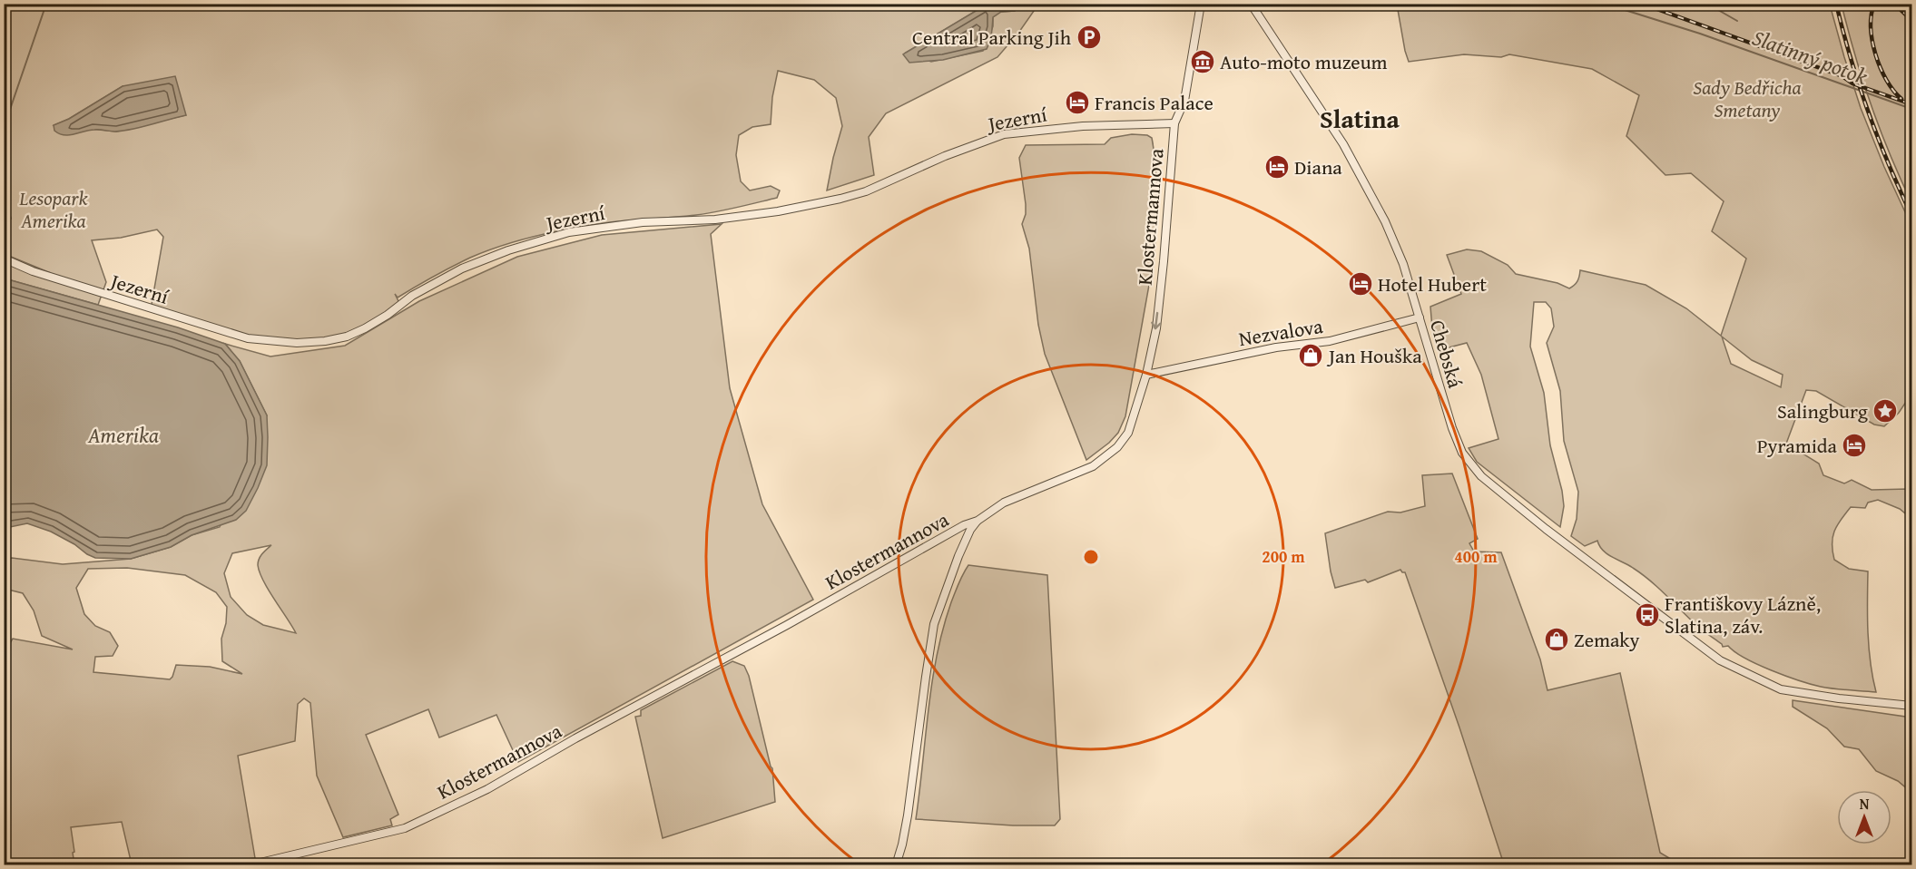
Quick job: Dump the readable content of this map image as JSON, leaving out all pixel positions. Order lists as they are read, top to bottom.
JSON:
{
  "streets": {
    "street": [
      "Jezerní",
      "Klostermannova",
      "Nezvalova",
      "Chebská"
    ]
  },
  "crossings": [
    ["Jezerní", "Klostermannova"],
    ["Klostermannova", "Nezvalova"],
    ["Nezvalova", "Chebská"]
  ],
  "districts": ["Slatina"],
  "water": ["Slatinný potok", "Amerika"],
  "parks": ["Sady Bedřicha Smetany", "Lesopark Amerika"],
  "places": {
    "parking": ["Central Parking Jih"],
    "museum": ["Auto-moto muzeum"],
    "hotel": [
      "Francis Palace",
      "Diana",
      "Hotel Hubert",
      "Pyramida"
    ],
    "shop": ["Jan Houška", "Zemaky"],
    "place": ["Salingburg"],
    "bus stop": ["Františkovy Lázně, Slatina, záv."]
  },
  "north": "top",
  "rings": ["200 m", "400 m"]
}
